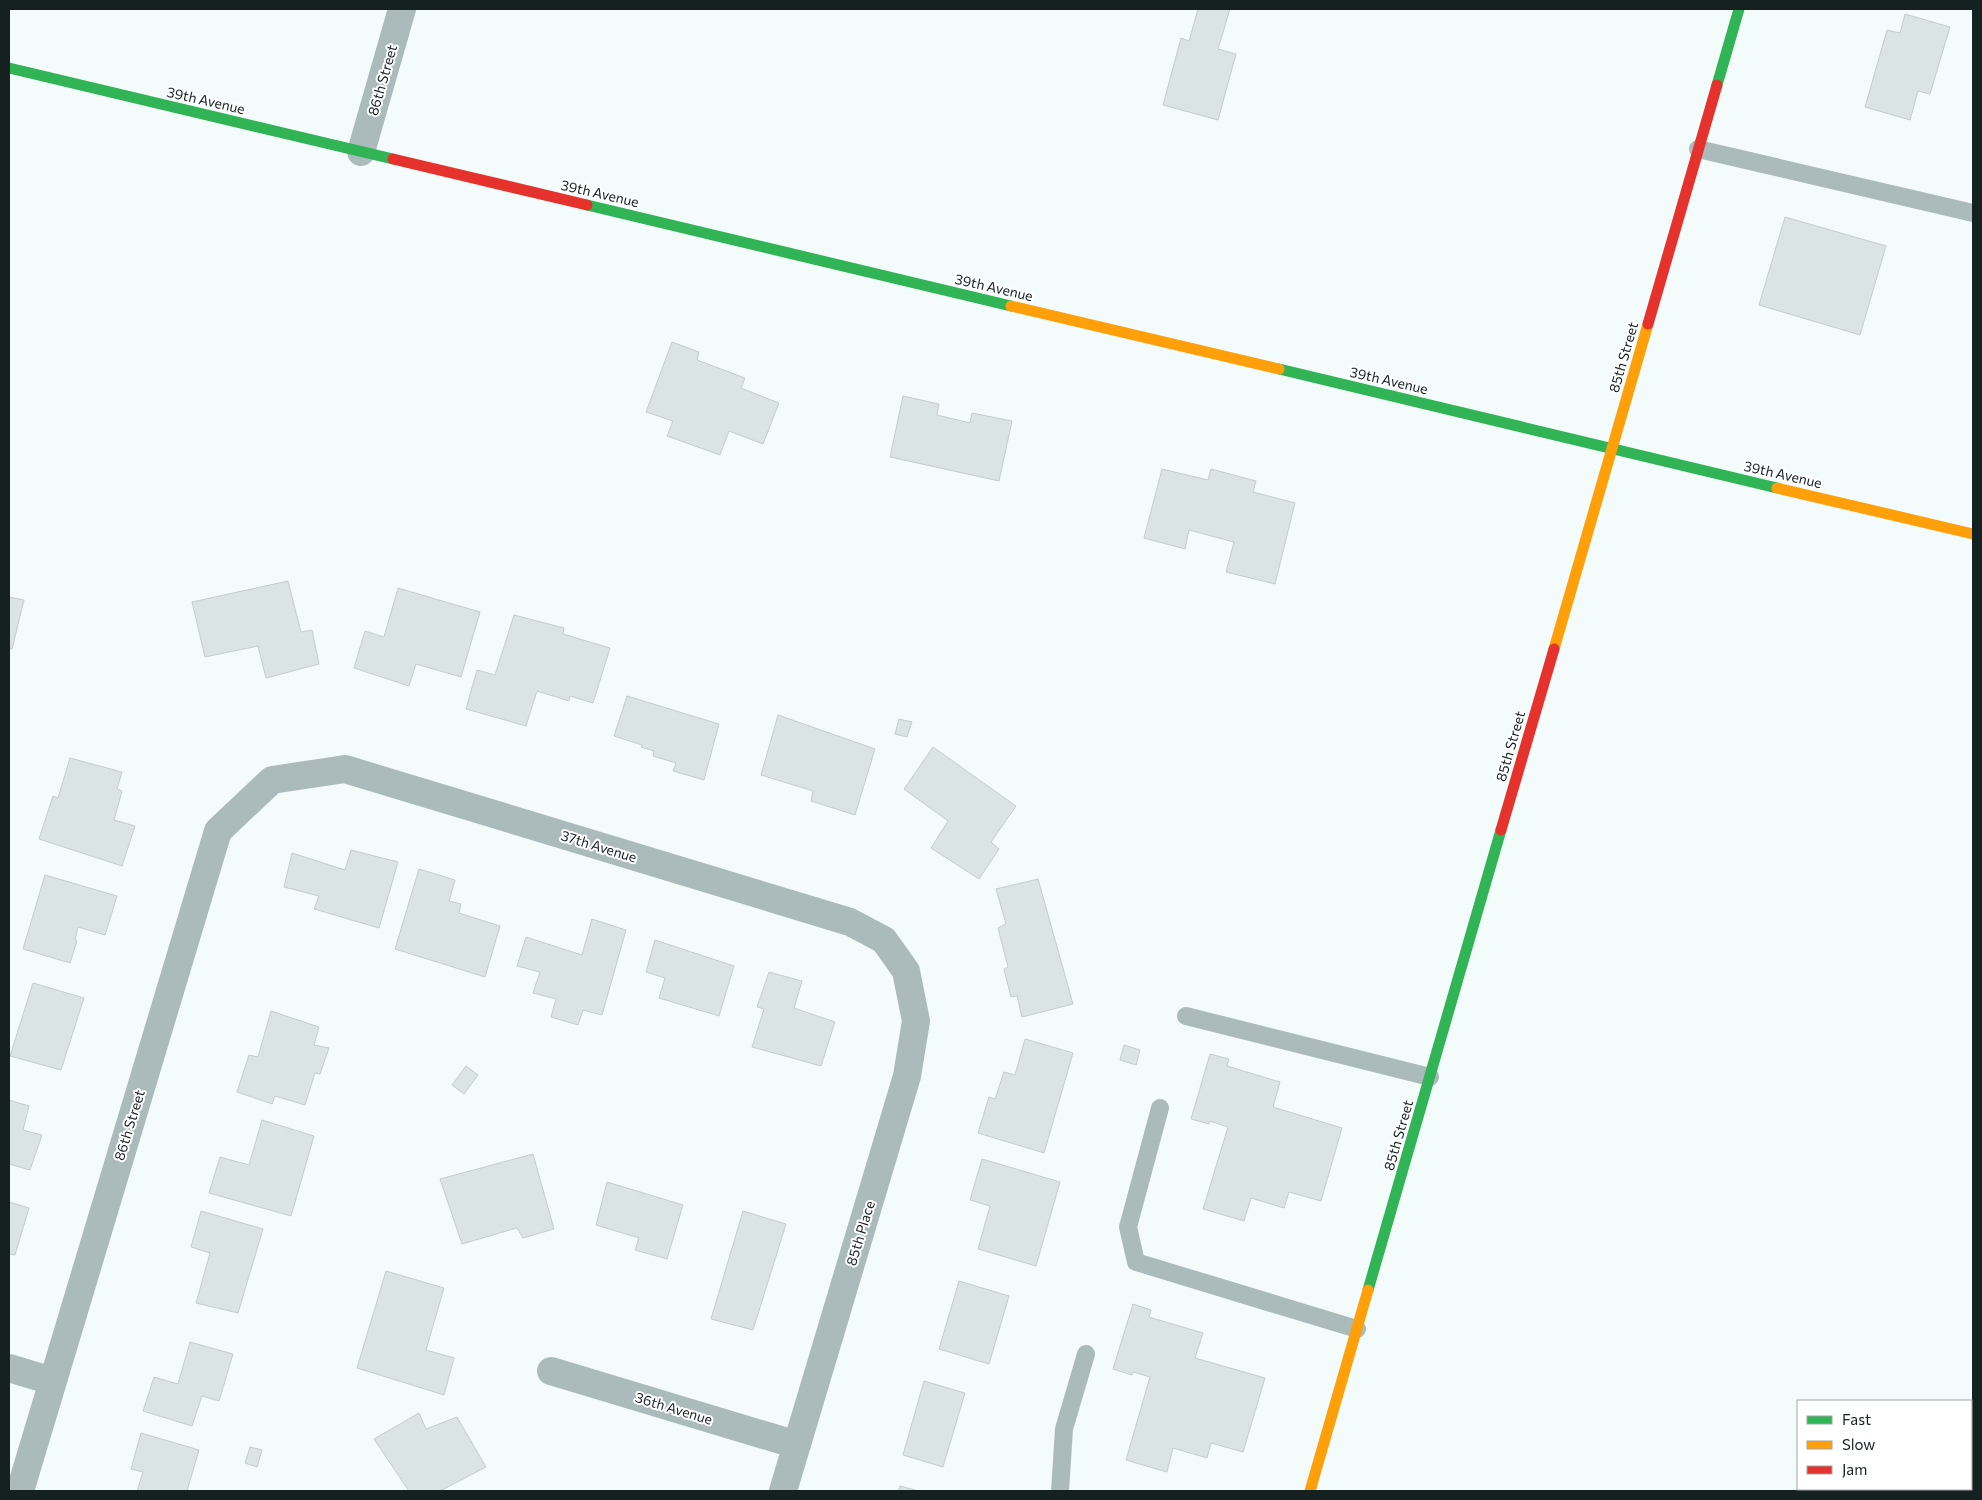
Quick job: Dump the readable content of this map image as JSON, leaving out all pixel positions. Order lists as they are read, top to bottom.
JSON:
{
  "streets": {
    "main road": ["39th Avenue", "85th Street"],
    "street": [
      "86th Street",
      "37th Avenue",
      "85th Place",
      "36th Avenue"
    ]
  },
  "crossings": [
    ["86th Street", "39th Avenue"],
    ["86th Street", "37th Avenue"],
    ["39th Avenue", "85th Street"],
    ["37th Avenue", "85th Place"],
    ["85th Place", "36th Avenue"]
  ],
  "legend": ["Fast", "Slow", "Jam"]
}
